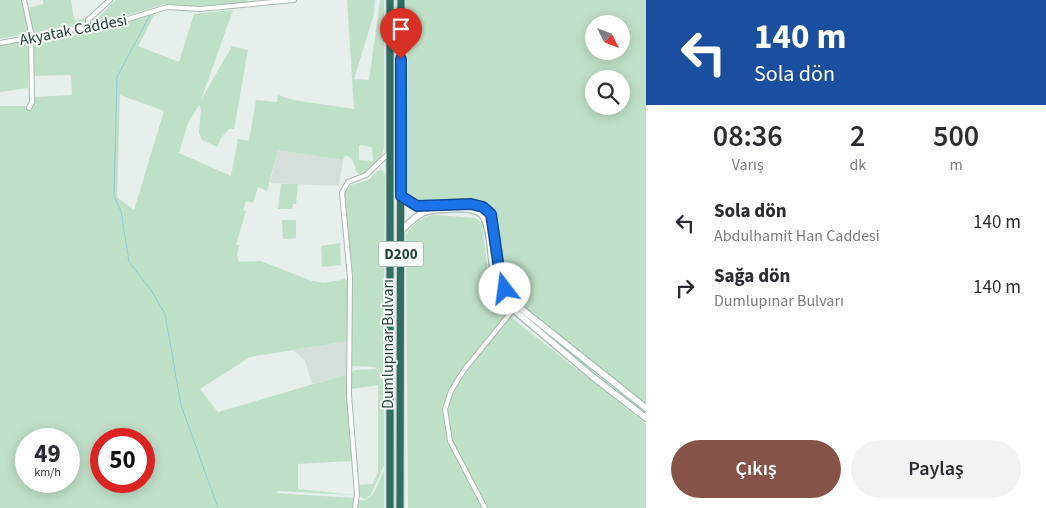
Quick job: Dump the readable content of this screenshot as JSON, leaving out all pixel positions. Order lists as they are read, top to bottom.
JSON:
{
  "streets": {
    "highway": ["D200", "Dumlupınar Bulvarı"],
    "street": ["Akyatak Caddesi"]
  },
  "north": "bottom right",
  "page": {
    "turn": ["140 m", "Sola dön"],
    "eta": [
      "08:36",
      "Varış",
      "2",
      "dk",
      "500",
      "m"
    ],
    "list": [
      {
        "name": "Sola dön",
        "note": "Abdulhamit Han Caddesi",
        "value": "140 m"
      },
      {
        "name": "Sağa dön",
        "note": "Dumlupınar Bulvarı",
        "value": "140 m"
      }
    ],
    "speed": "49 km/h",
    "limit": "50",
    "buttons": ["Çıkış", "Paylaş"]
  }
}
